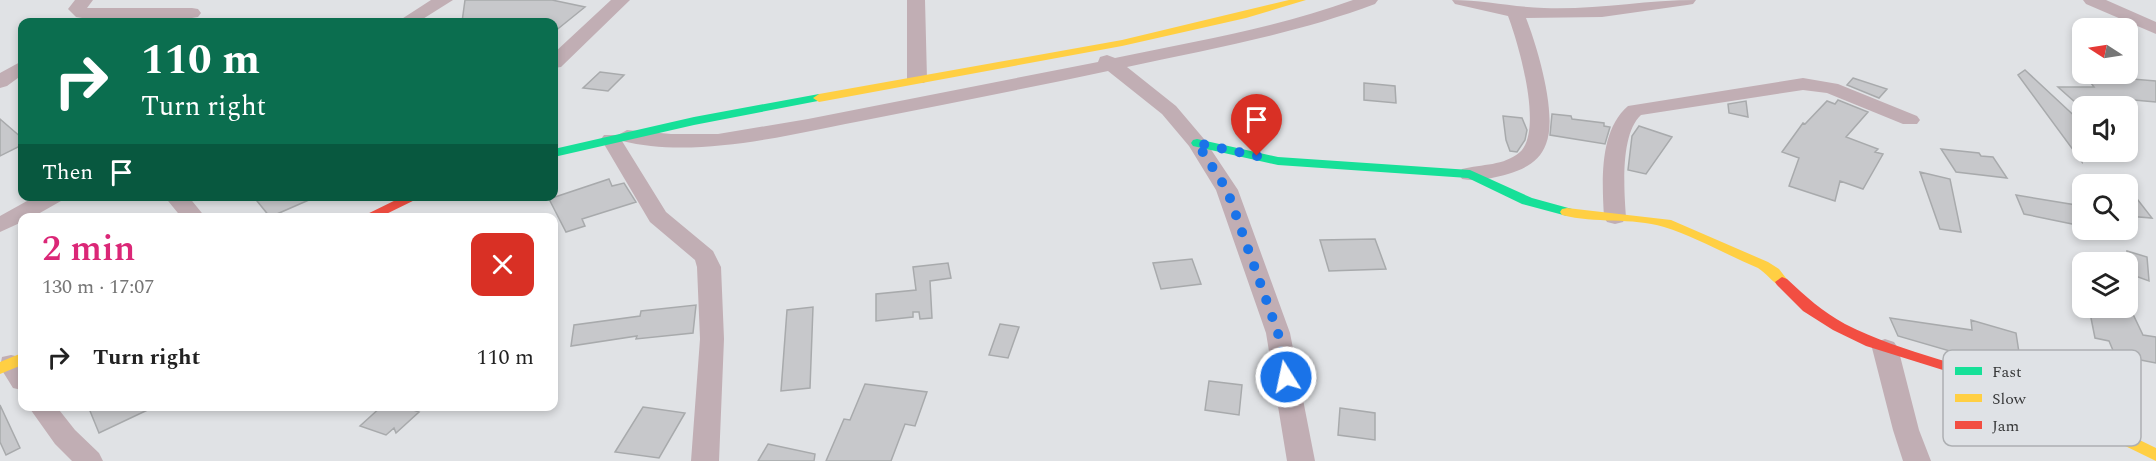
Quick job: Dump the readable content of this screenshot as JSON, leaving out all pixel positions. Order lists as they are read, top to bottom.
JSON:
{
  "legend": ["Fast", "Slow", "Jam"],
  "north": "left",
  "page": {
    "turn": ["110 m", "Turn right"],
    "then": "Then",
    "heading": ["2 min", "130 m · 17:07"],
    "list": [
      {
        "name": "Turn right",
        "value": "110 m"
      }
    ]
  }
}
